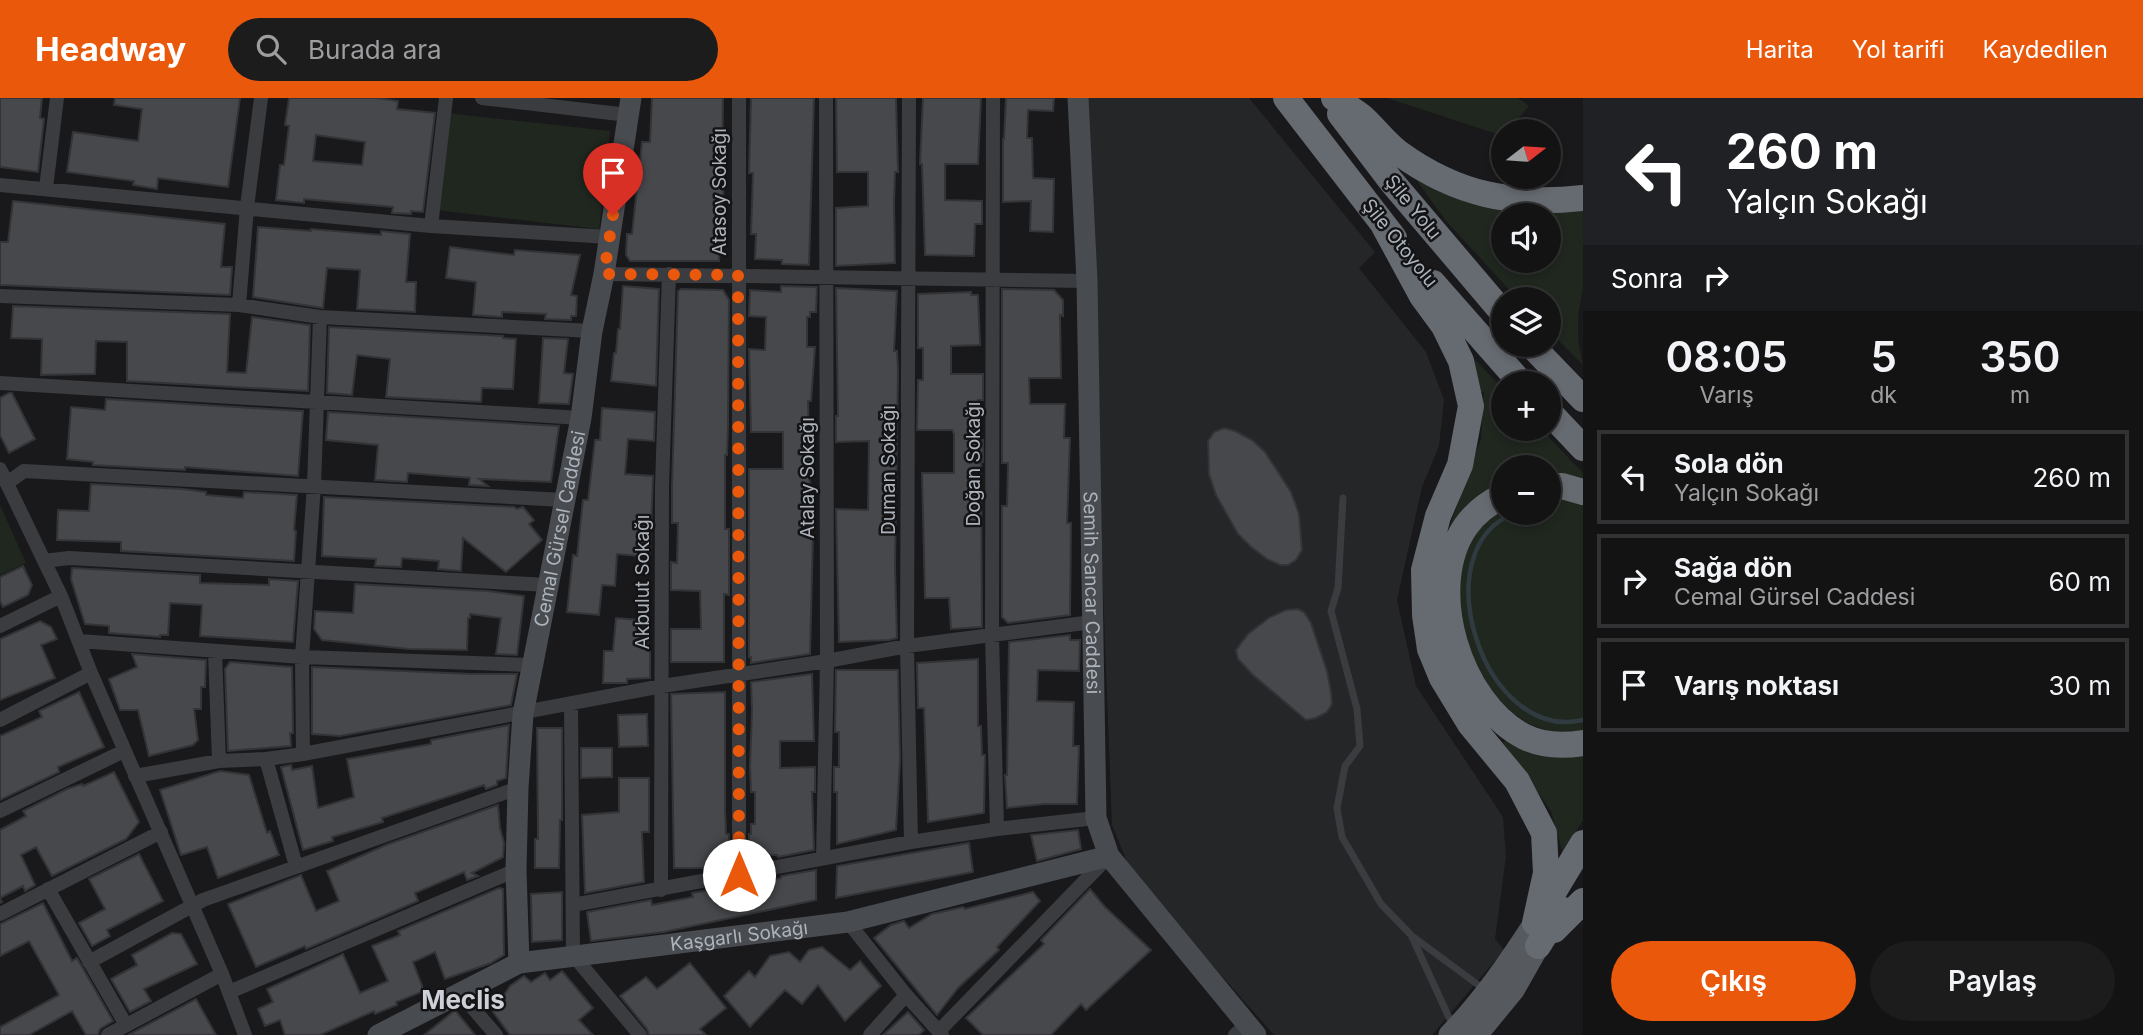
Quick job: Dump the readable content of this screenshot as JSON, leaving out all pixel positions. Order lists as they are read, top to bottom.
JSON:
{
  "streets": {
    "highway": ["Şile Yolu", "Şile Otoyolu"],
    "street": [
      "Atasoy Sokağı",
      "Doğan Sokağı",
      "Duman Sokağı",
      "Atalay Sokağı",
      "Cemal Gürsel Caddesi",
      "Akbulut Sokağı",
      "Semih Sancar Caddesi",
      "Kaşgarlı Sokağı"
    ]
  },
  "crossings": [
    ["Cemal Gürsel Caddesi", "Kaşgarlı Sokağı"],
    ["Semih Sancar Caddesi", "Kaşgarlı Sokağı"]
  ],
  "districts": ["Meclis"],
  "north": "right",
  "page": {
    "header": "Headway",
    "search": "Burada ara",
    "nav": ["Harita", "Yol tarifi", "Kaydedilen"],
    "turn": ["260 m", "Yalçın Sokağı"],
    "map_buttons": ["+", "−"],
    "then": "Sonra",
    "eta": [
      "08:05",
      "Varış",
      "5",
      "dk",
      "350",
      "m"
    ],
    "list": [
      {
        "name": "Sola dön",
        "note": "Yalçın Sokağı",
        "value": "260 m"
      },
      {
        "name": "Sağa dön",
        "note": "Cemal Gürsel Caddesi",
        "value": "60 m"
      },
      {
        "name": "Varış noktası",
        "value": "30 m"
      }
    ],
    "buttons": ["Çıkış", "Paylaş"]
  }
}
